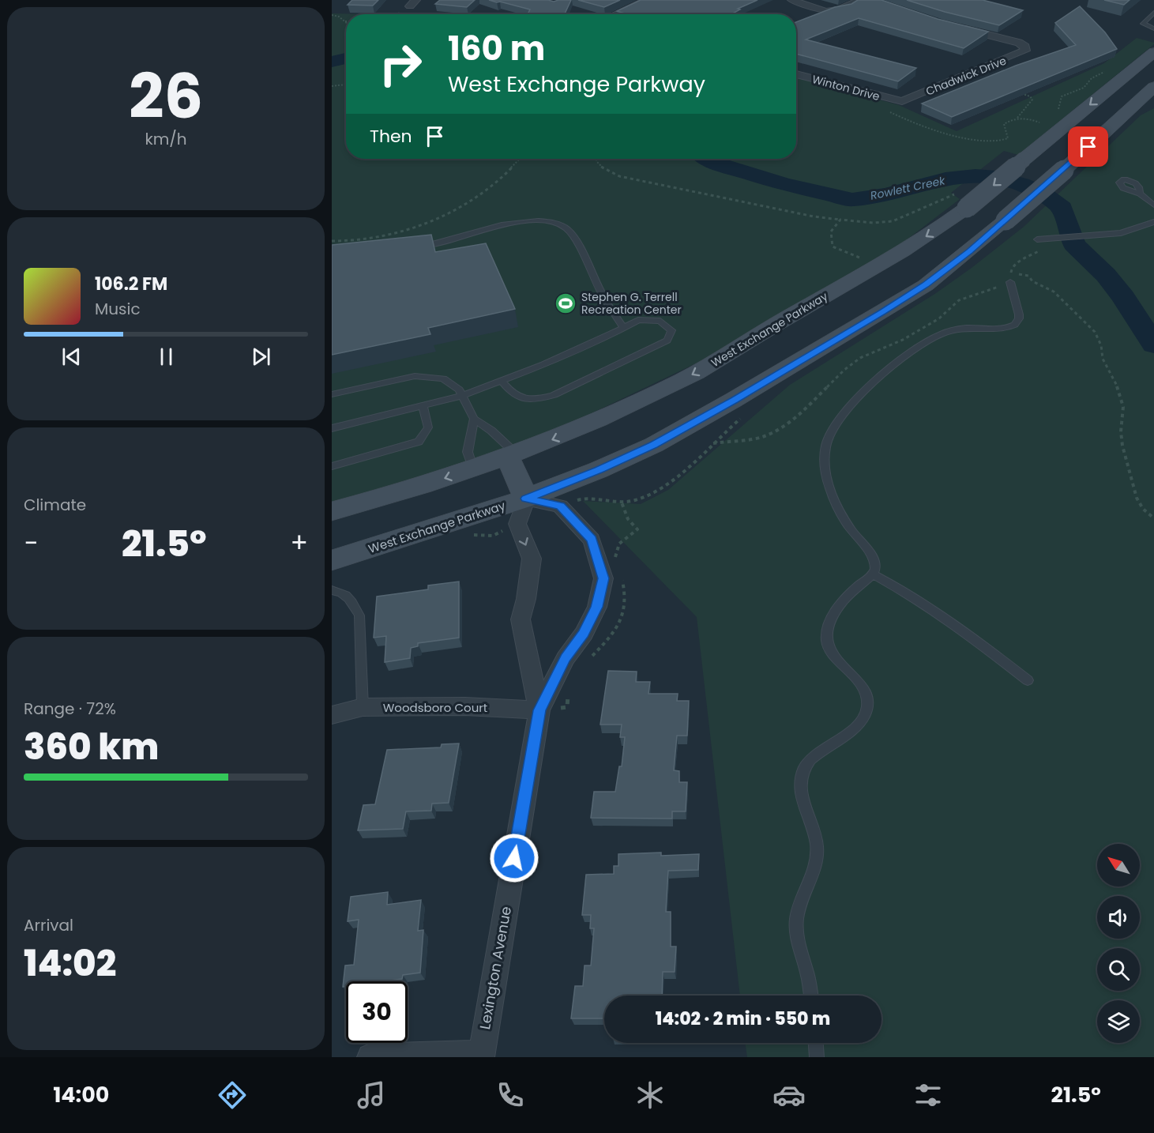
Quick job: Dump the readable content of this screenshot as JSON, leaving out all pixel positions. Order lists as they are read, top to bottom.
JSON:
{
  "streets": {
    "main road": ["West Exchange Parkway"],
    "street": [
      "Chadwick Drive",
      "Winton Drive",
      "Woodsboro Court",
      "Lexington Avenue"
    ]
  },
  "crossings": [
    ["Chadwick Drive", "Winton Drive"],
    ["West Exchange Parkway", "Lexington Avenue"],
    ["Woodsboro Court", "Lexington Avenue"]
  ],
  "water": ["Rowlett Creek"],
  "places": {
    "sports": ["Stephen G. Terrell Recreation Center"]
  },
  "north": "top left",
  "page": {
    "tile": [
      ["26", "km/h"],
      "Climate",
      ["Range · 72%", "360 km"],
      ["Arrival", "14:02"]
    ],
    "turn": ["160 m", "West Exchange Parkway"],
    "then": "Then",
    "song": ["106.2 FM", "Music"],
    "heat": ["−", "21.5°", "+"],
    "limit": "30",
    "trip": "14:02 · 2 min · 550 m",
    "tabs": ["14:00", "21.5°"]
  }
}
